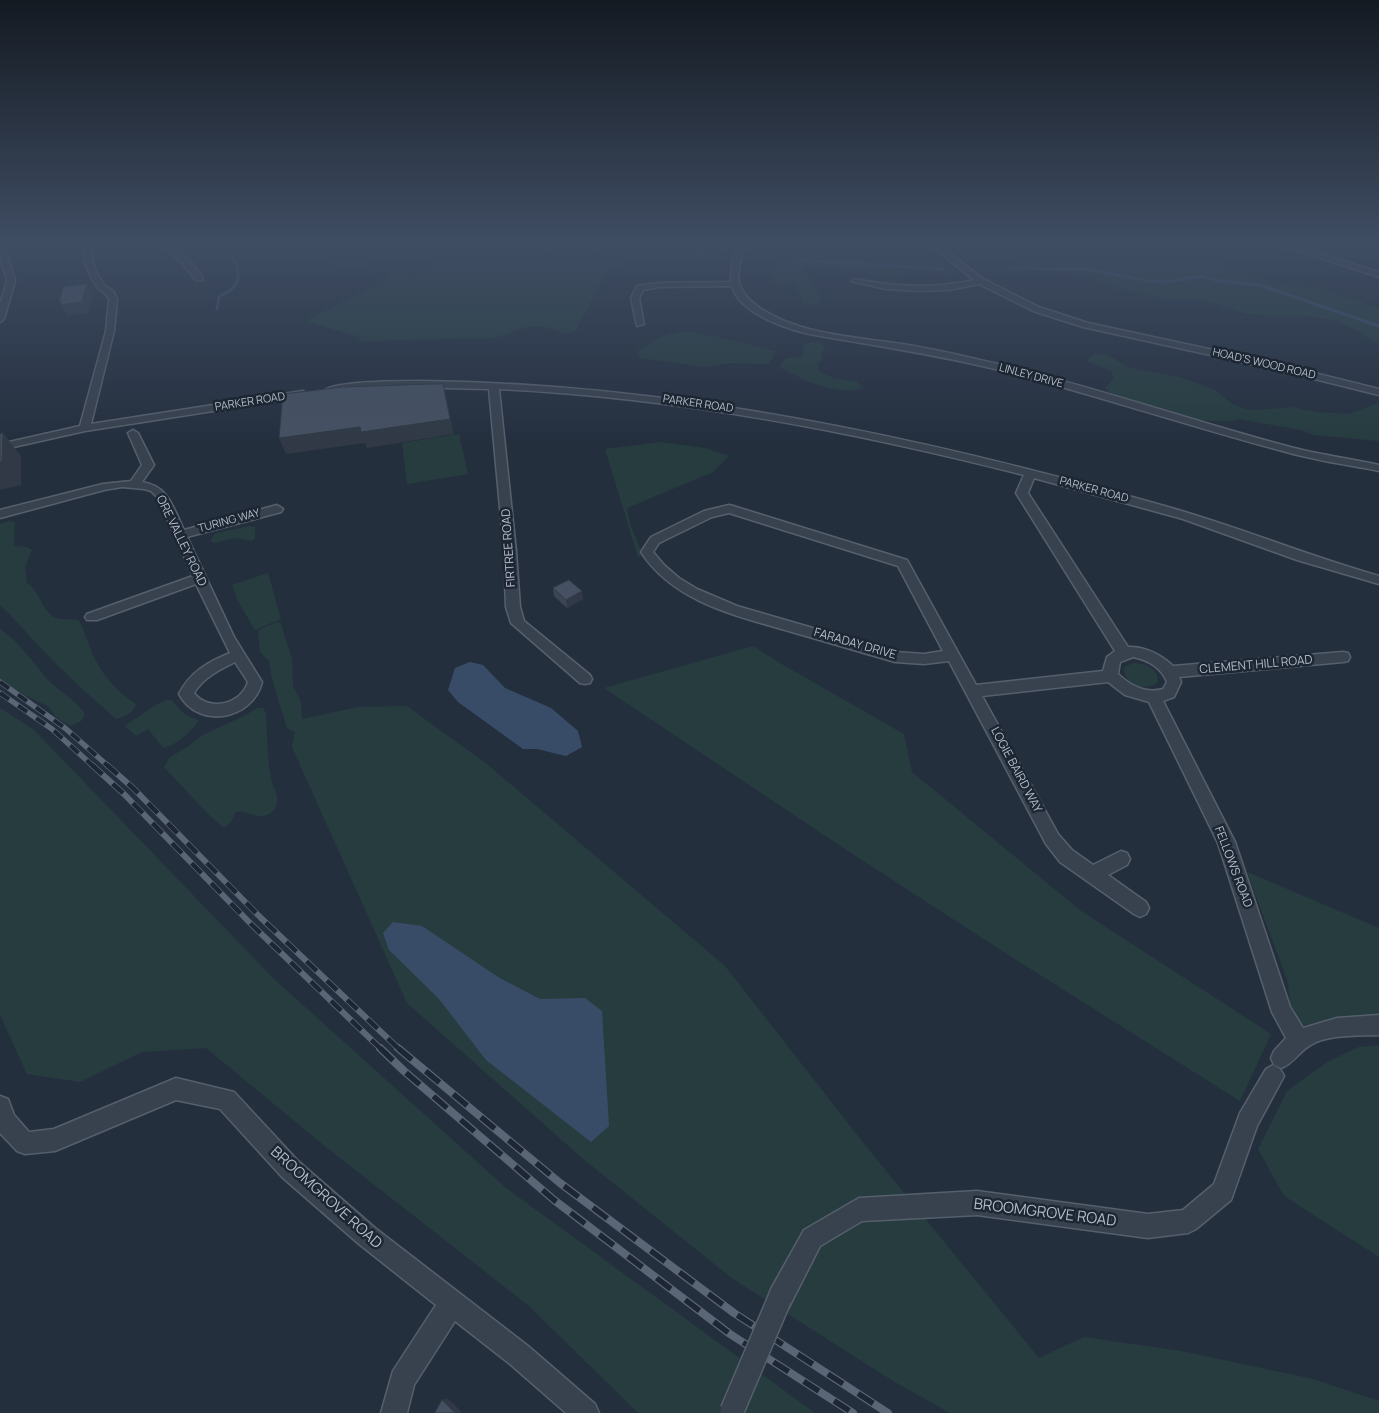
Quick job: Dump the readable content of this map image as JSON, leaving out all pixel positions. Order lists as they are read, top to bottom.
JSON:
{
  "streets": {
    "street": [
      "HOAD'S WOOD ROAD",
      "LINLEY DRIVE",
      "PARKER ROAD",
      "TURING WAY",
      "ORE VALLEY ROAD",
      "FIRTREE ROAD",
      "FARADAY DRIVE",
      "CLEMENT HILL ROAD",
      "LOGIE BAIRD WAY",
      "FELLOWS ROAD",
      "BROOMGROVE ROAD"
    ]
  },
  "crossings": [
    ["PARKER ROAD", "FIRTREE ROAD"],
    ["TURING WAY", "ORE VALLEY ROAD"],
    ["FARADAY DRIVE", "LOGIE BAIRD WAY"],
    ["CLEMENT HILL ROAD", "FELLOWS ROAD"],
    ["FELLOWS ROAD", "BROOMGROVE ROAD"]
  ]
}
